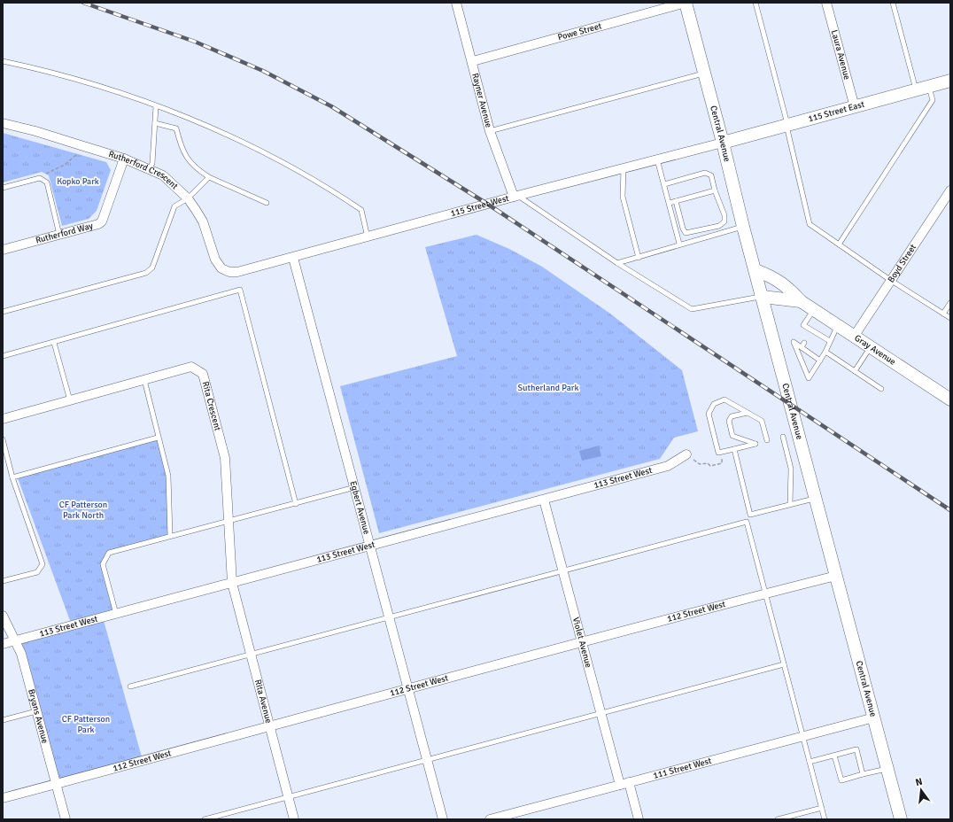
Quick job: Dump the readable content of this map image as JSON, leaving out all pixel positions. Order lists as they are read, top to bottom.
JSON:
{
  "streets": {
    "main road": ["115 Street East", "Central Avenue", "Gray Avenue"],
    "street": [
      "Powe Street",
      "Laura Avenue",
      "Rayner Avenue",
      "Rutherford Crescent",
      "115 Street West",
      "Rutherford Way",
      "Boyd Street",
      "Rita Crescent",
      "113 Street West",
      "Egbert Avenue",
      "112 Street West",
      "Violet Avenue",
      "Rita Avenue",
      "Bryans Avenue",
      "111 Street West"
    ]
  },
  "crossings": [
    ["Powe Street", "Rayner Avenue"],
    ["Powe Street", "Central Avenue"],
    ["Laura Avenue", "115 Street East"],
    ["Rayner Avenue", "115 Street West"],
    ["115 Street East", "Central Avenue"],
    ["115 Street East", "115 Street West"],
    ["Central Avenue", "115 Street West"],
    ["Central Avenue", "Gray Avenue"],
    ["Central Avenue", "112 Street West"],
    ["Central Avenue", "111 Street West"],
    ["Rutherford Crescent", "115 Street West"],
    ["Rutherford Crescent", "Rutherford Way"],
    ["115 Street West", "Egbert Avenue"],
    ["Boyd Street", "Gray Avenue"],
    ["Rita Crescent", "113 Street West"],
    ["Rita Crescent", "Rita Avenue"],
    ["113 Street West", "Egbert Avenue"],
    ["113 Street West", "Violet Avenue"],
    ["113 Street West", "Rita Avenue"],
    ["113 Street West", "Bryans Avenue"],
    ["Egbert Avenue", "112 Street West"],
    ["112 Street West", "Violet Avenue"],
    ["112 Street West", "Rita Avenue"],
    ["112 Street West", "Bryans Avenue"],
    ["Violet Avenue", "111 Street West"]
  ],
  "parks": [
    "Kopko Park",
    "Sutherland Park",
    "CF Patterson Park North",
    "CF Patterson Park"
  ],
  "north": "top"
}
